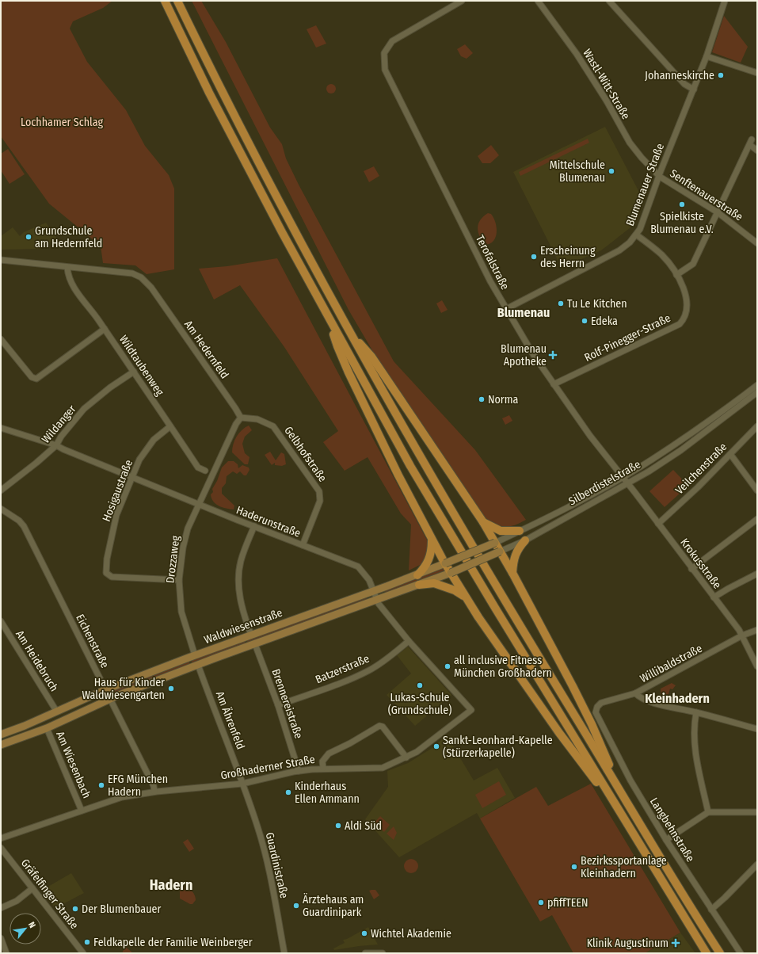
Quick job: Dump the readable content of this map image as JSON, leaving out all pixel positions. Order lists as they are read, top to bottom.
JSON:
{
  "streets": {
    "main road": ["Silberdistelstraße", "Waldwiesenstraße"],
    "street": [
      "Wastl-Witt-Straße",
      "Blumenauer Straße",
      "Senftenauerstraße",
      "Terofalstraße",
      "Rolf-Pinegger-Straße",
      "Am Hedernfeld",
      "Wildtaubenweg",
      "Wildanger",
      "Gelbhofstraße",
      "Veilchenstraße",
      "Hosigaustraße",
      "Haderunstraße",
      "Drozzaweg",
      "Krokusstraße",
      "Eichenstraße",
      "Am Heidebruch",
      "Willibaldstraße",
      "Batzerstraße",
      "Brennereistraße",
      "Am Ährenfeld",
      "Am Wiesenbach",
      "Großhaderner Straße",
      "Langbehnstraße",
      "Guardinistraße",
      "Gräfelfinger Straße"
    ]
  },
  "crossings": [
    ["Wastl-Witt-Straße", "Blumenauer Straße"],
    ["Wastl-Witt-Straße", "Senftenauerstraße"],
    ["Blumenauer Straße", "Senftenauerstraße"],
    ["Blumenauer Straße", "Terofalstraße"],
    ["Blumenauer Straße", "Rolf-Pinegger-Straße"],
    ["Terofalstraße", "Rolf-Pinegger-Straße"],
    ["Terofalstraße", "Silberdistelstraße"],
    ["Terofalstraße", "Krokusstraße"],
    ["Am Hedernfeld", "Wildtaubenweg"],
    ["Am Hedernfeld", "Gelbhofstraße"],
    ["Wildtaubenweg", "Wildanger"],
    ["Wildtaubenweg", "Hosigaustraße"],
    ["Wildanger", "Haderunstraße"],
    ["Gelbhofstraße", "Haderunstraße"],
    ["Veilchenstraße", "Krokusstraße"],
    ["Silberdistelstraße", "Krokusstraße"],
    ["Silberdistelstraße", "Waldwiesenstraße"],
    ["Hosigaustraße", "Haderunstraße"],
    ["Hosigaustraße", "Drozzaweg"],
    ["Haderunstraße", "Drozzaweg"],
    ["Haderunstraße", "Waldwiesenstraße"],
    ["Haderunstraße", "Batzerstraße"],
    ["Haderunstraße", "Großhaderner Straße"],
    ["Drozzaweg", "Waldwiesenstraße"],
    ["Krokusstraße", "Willibaldstraße"],
    ["Waldwiesenstraße", "Eichenstraße"],
    ["Waldwiesenstraße", "Am Heidebruch"],
    ["Waldwiesenstraße", "Brennereistraße"],
    ["Waldwiesenstraße", "Am Ährenfeld"],
    ["Waldwiesenstraße", "Am Wiesenbach"],
    ["Eichenstraße", "Großhaderner Straße"],
    ["Willibaldstraße", "Langbehnstraße"],
    ["Batzerstraße", "Brennereistraße"],
    ["Brennereistraße", "Großhaderner Straße"],
    ["Am Ährenfeld", "Großhaderner Straße"],
    ["Am Ährenfeld", "Guardinistraße"],
    ["Am Wiesenbach", "Großhaderner Straße"],
    ["Großhaderner Straße", "Guardinistraße"]
  ],
  "districts": ["Blumenau", "Kleinhadern", "Hadern"],
  "parks": ["Lochhamer Schlag"],
  "places": {
    "other": [
      "Johanneskirche",
      "Mittelschule Blumenau",
      "Spielkiste Blumenau e.V.",
      "Grundschule am Hedernfeld",
      "Erscheinung des Herrn",
      "Tu Le Kitchen",
      "Edeka",
      "Norma",
      "all inclusive Fitness München Großhadern",
      "Lukas-Schule (Grundschule)",
      "Haus für Kinder Waldwiesengarten",
      "Sankt-Leonhard-Kapelle (Stürzerkapelle)",
      "EFG München Hadern",
      "Kinderhaus Ellen Ammann",
      "Aldi Süd",
      "Bezirkssportanlage Kleinhadern",
      "pfiffTEEN",
      "Ärztehaus am Guardinipark",
      "Der Blumenbauer",
      "Wichtel Akademie",
      "Feldkapelle der Familie Weinberger"
    ],
    "health": ["Blumenau Apotheke", "Klinik Augustinum"]
  },
  "north": "top right"
}
